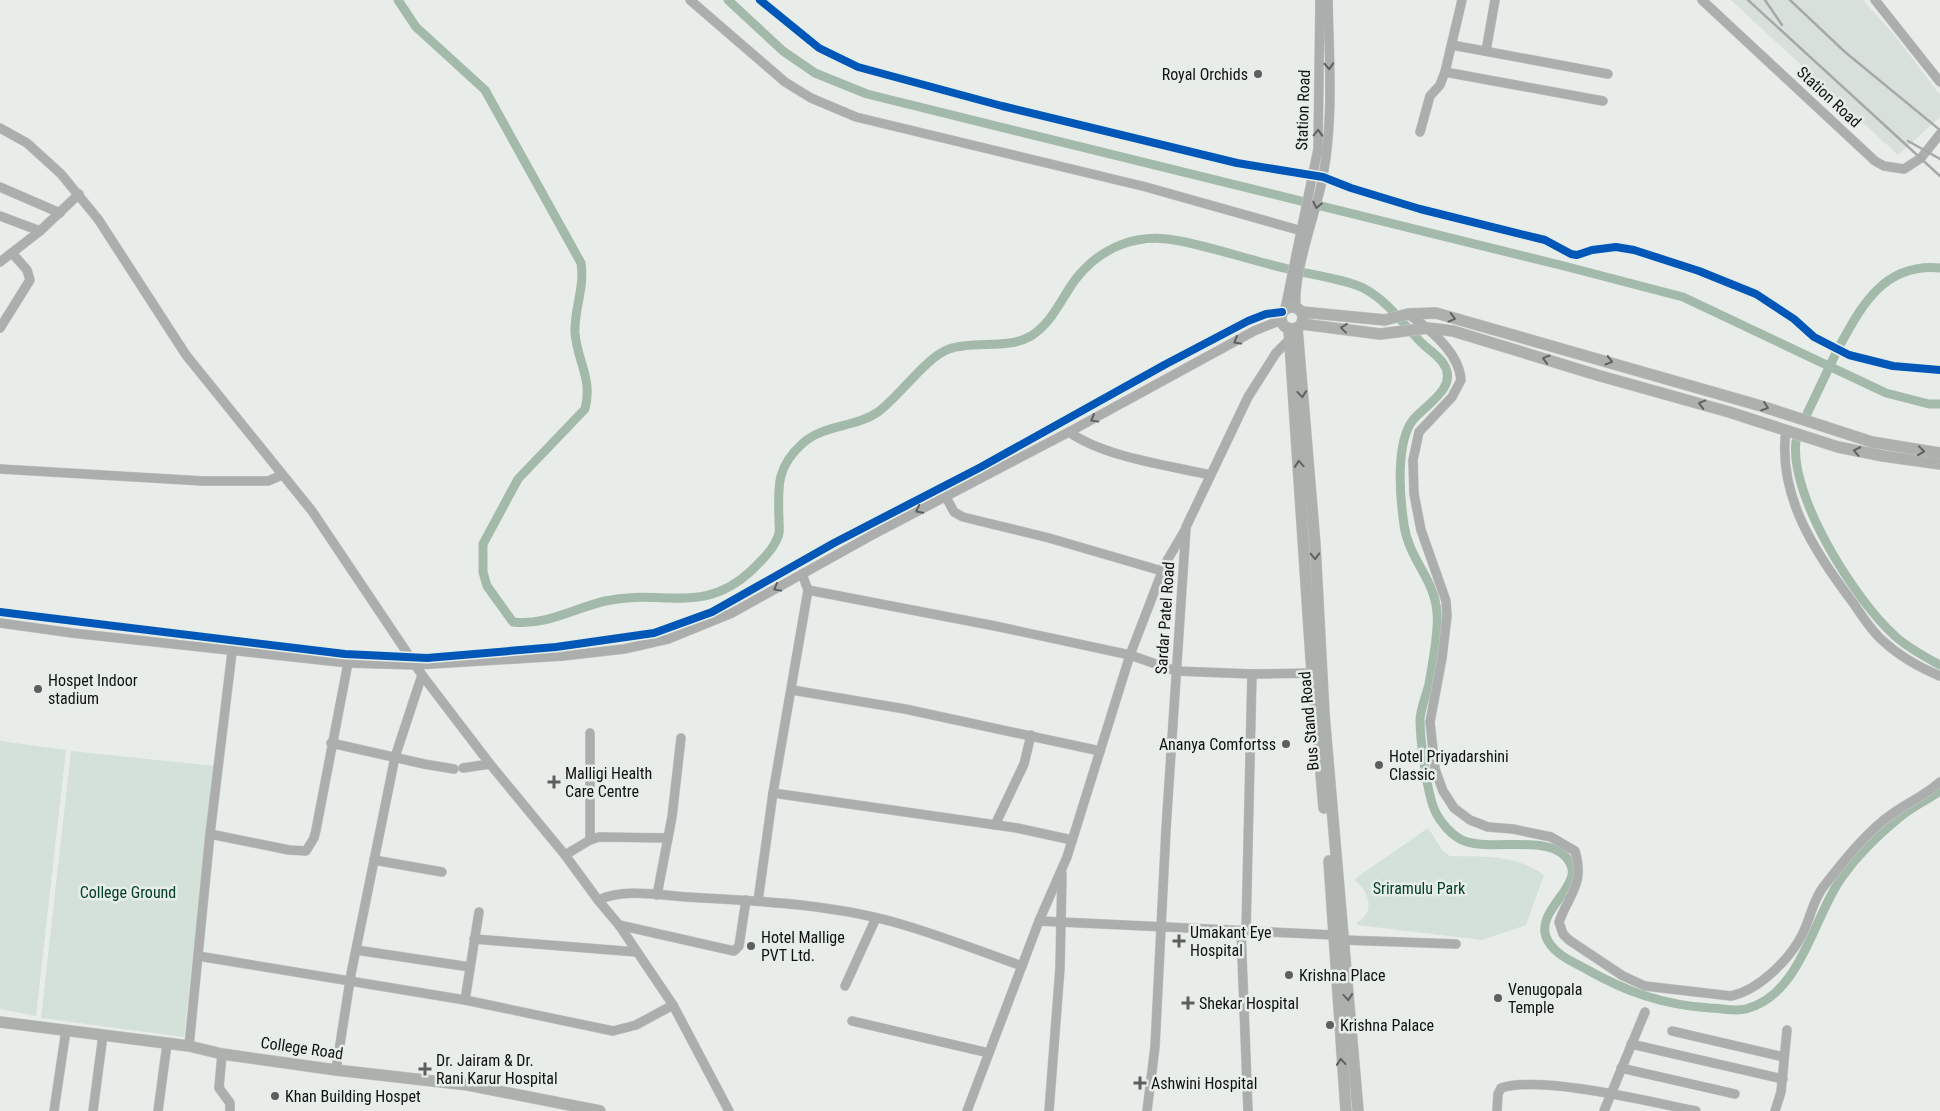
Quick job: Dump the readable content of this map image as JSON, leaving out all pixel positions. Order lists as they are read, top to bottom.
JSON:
{
  "streets": {
    "main road": ["Bus Stand Road", "College Road"],
    "street": ["Station Road", "Sardar Patel Road"]
  },
  "crossings": [
    ["Sardar Patel Road", "Bus Stand Road"]
  ],
  "parks": ["Sriramulu Park", "College Ground"],
  "places": {
    "other": [
      "Royal Orchids",
      "Hospet Indoor stadium",
      "Ananya Comfortss",
      "Hotel Priyadarshini Classic",
      "Hotel Mallige PVT Ltd.",
      "Krishna Place",
      "Venugopala Temple",
      "Krishna Palace",
      "Khan Building Hospet"
    ],
    "health": [
      "Malligi Health Care Centre",
      "Umakant Eye Hospital",
      "Shekar Hospital",
      "Dr. Jairam & Dr. Rani Karur Hospital",
      "Ashwini Hospital"
    ]
  }
}
